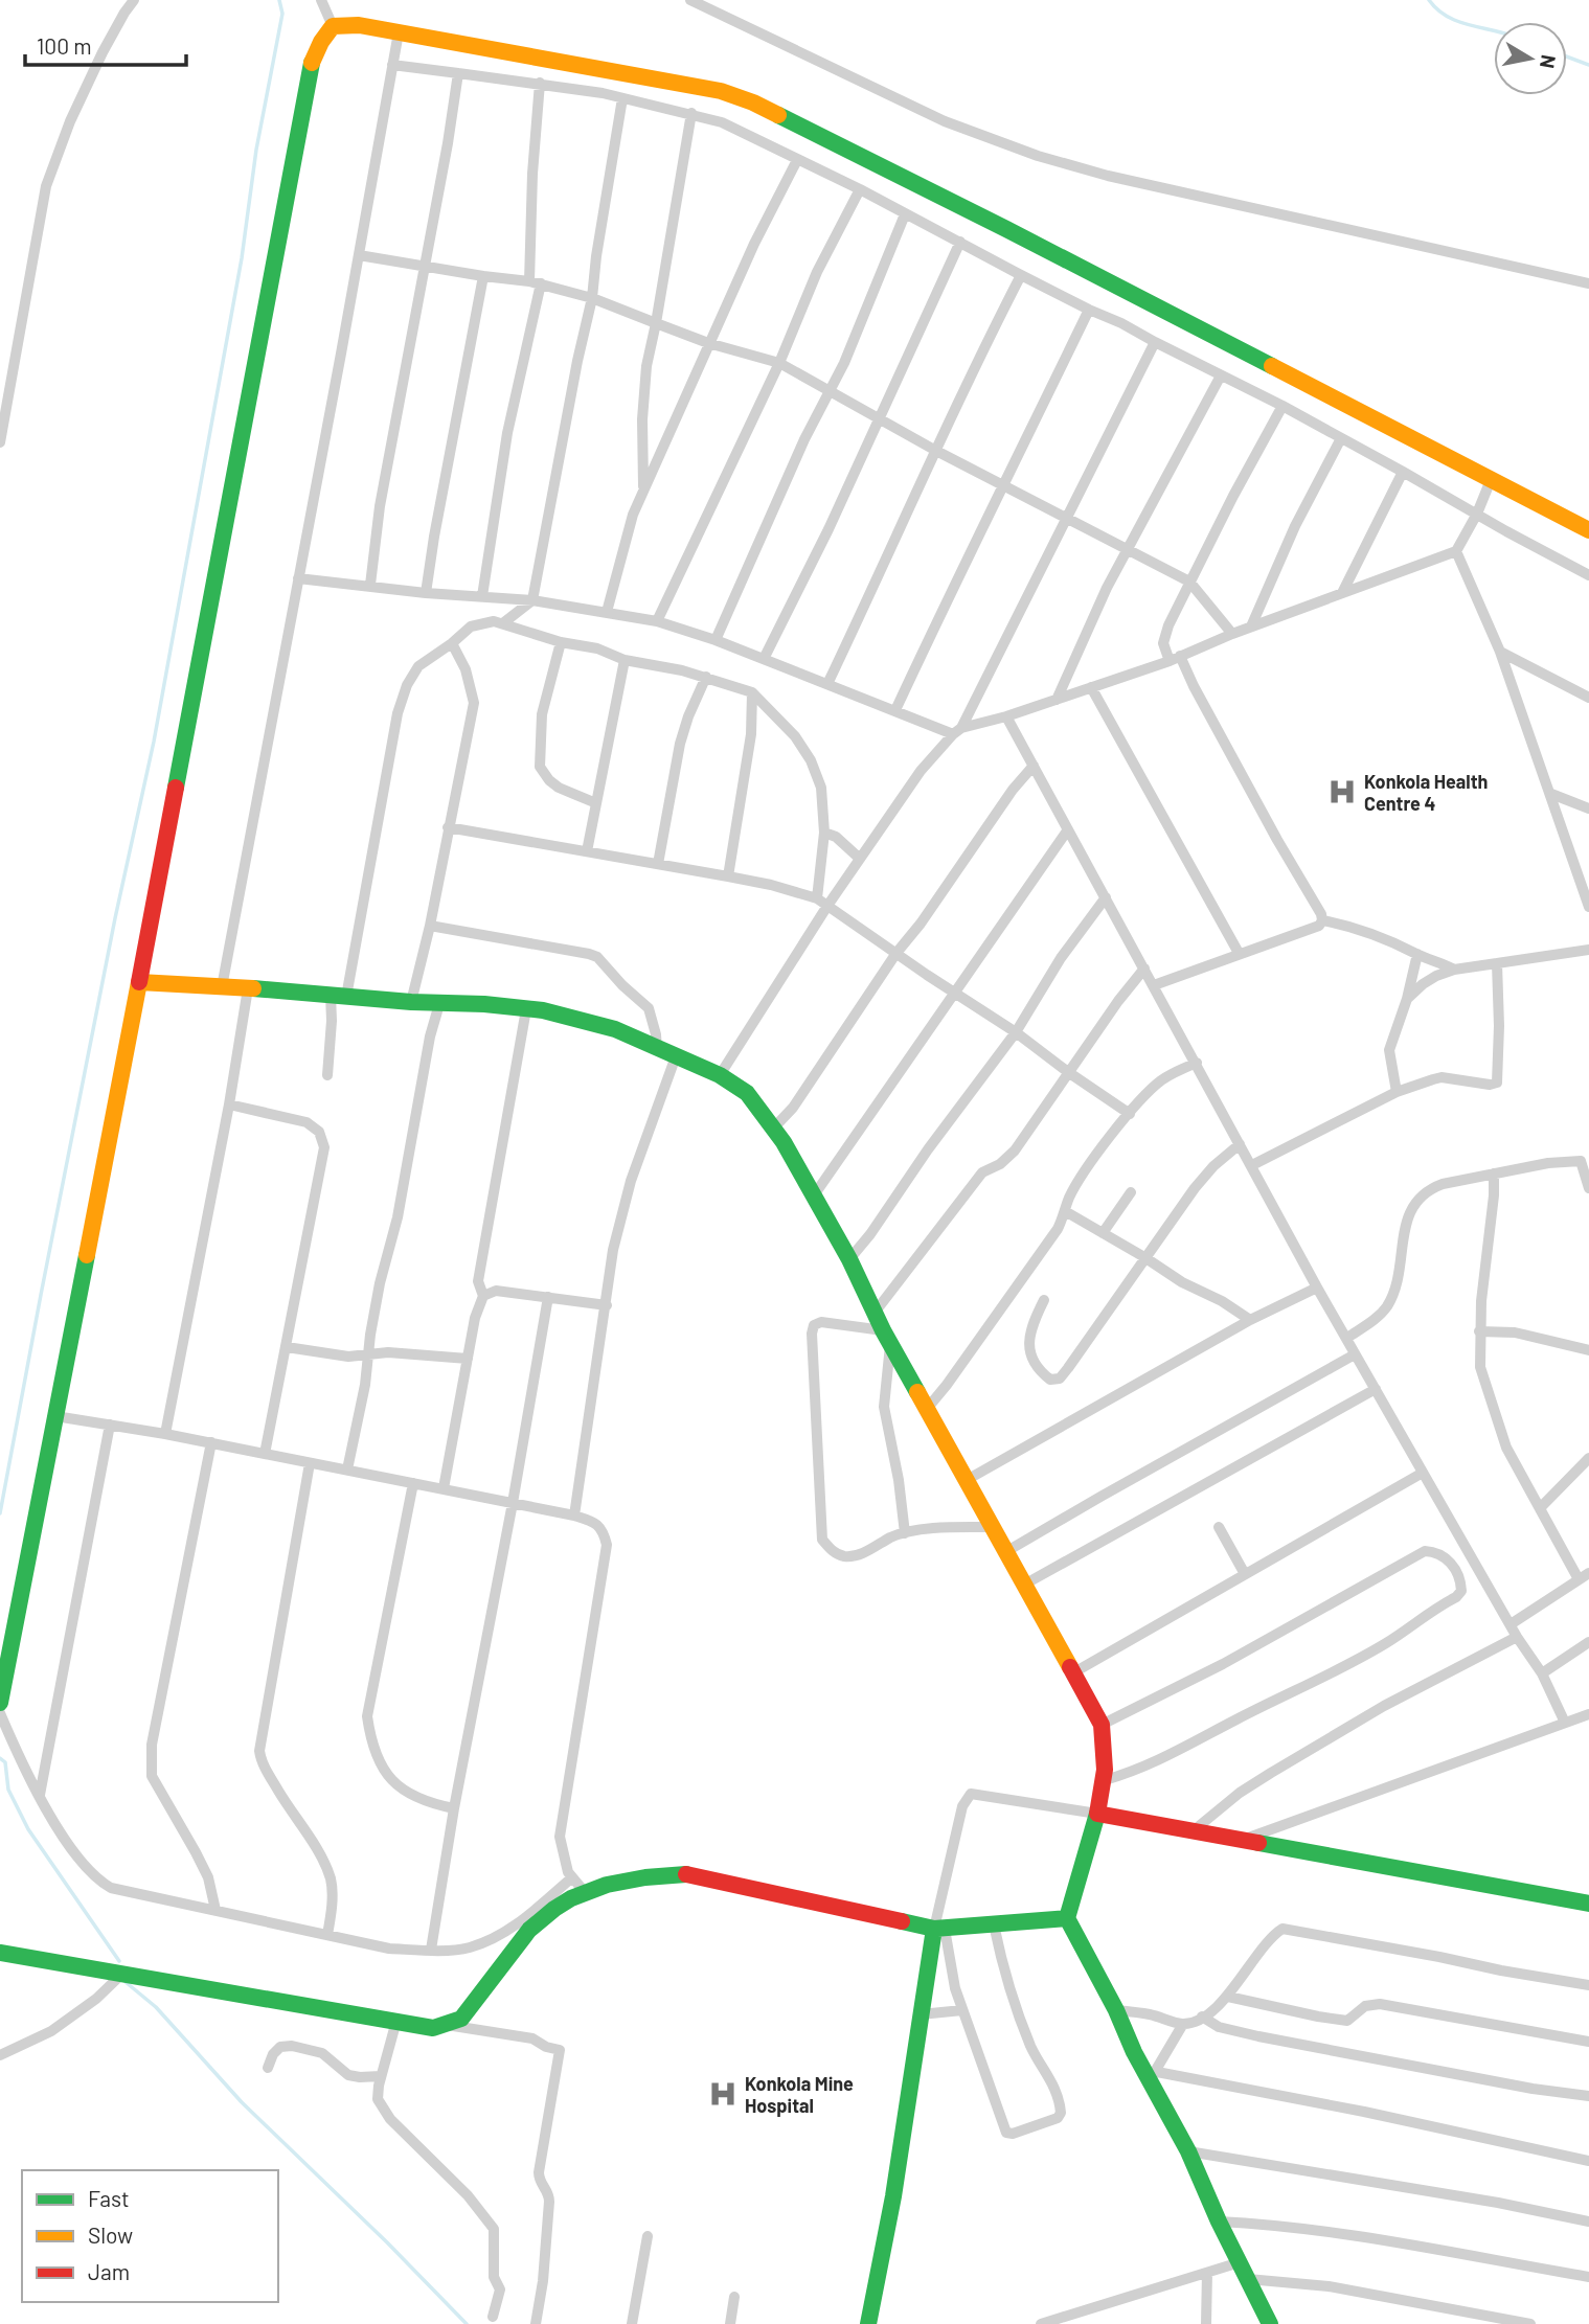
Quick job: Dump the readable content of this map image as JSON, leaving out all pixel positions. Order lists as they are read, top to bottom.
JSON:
{
  "places": {
    "hospital": ["Konkola Health Centre 4", "Konkola Mine Hospital"]
  },
  "legend": ["Fast", "Slow", "Jam"],
  "scale_bar": "100 m",
  "north": "right"
}
